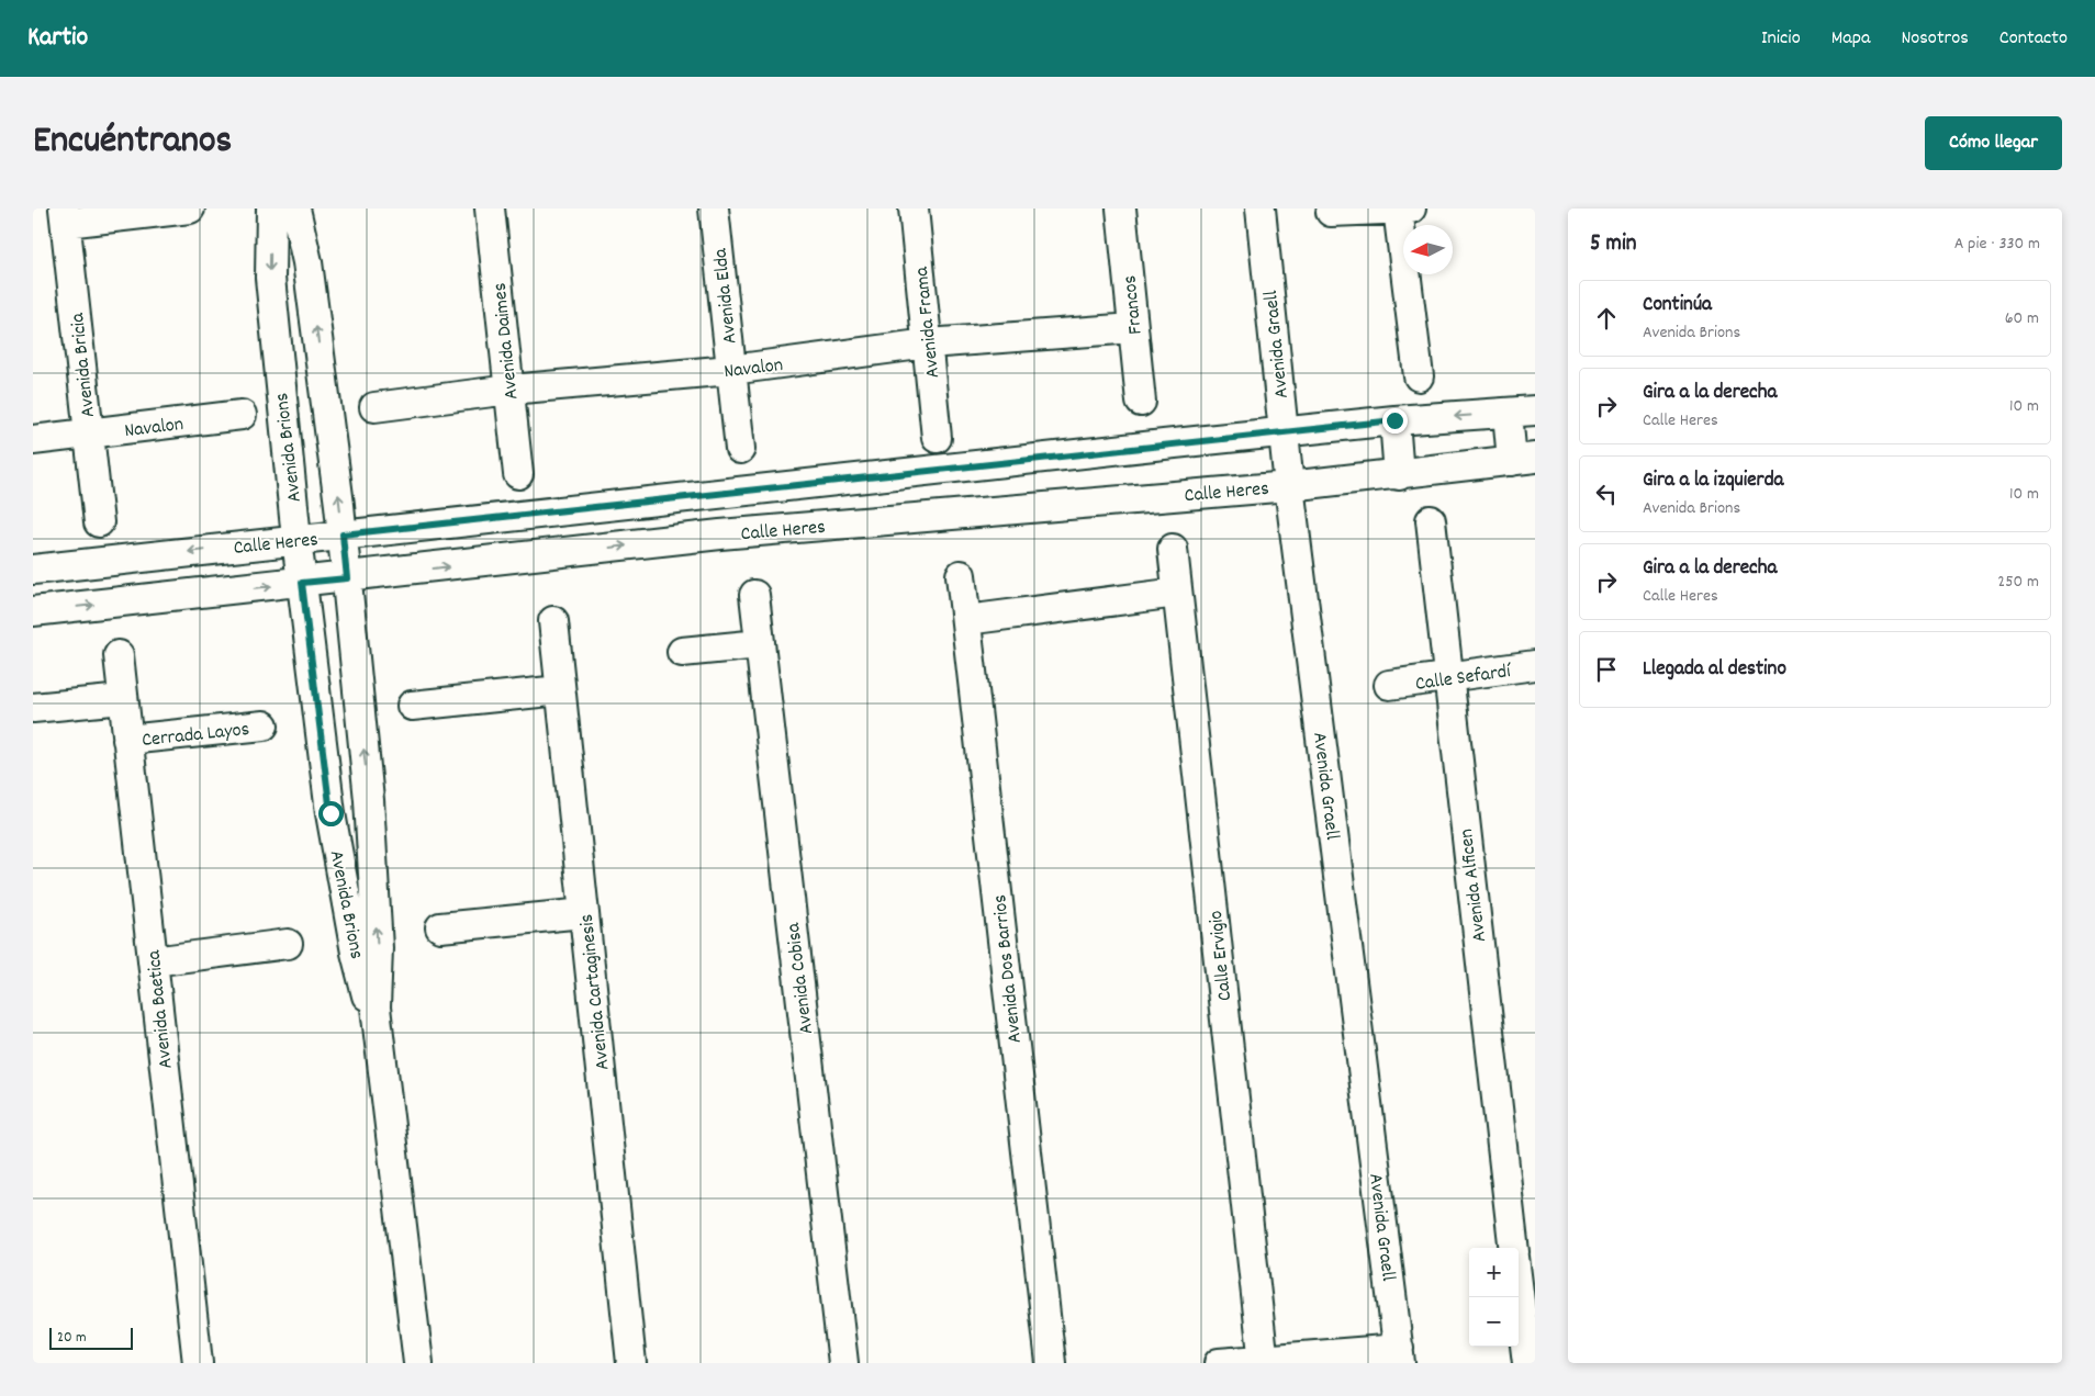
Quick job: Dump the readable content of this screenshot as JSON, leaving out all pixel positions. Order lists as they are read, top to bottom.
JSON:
{
  "streets": {
    "street": [
      "Avenida Elda",
      "Francos",
      "Avenida Frama",
      "Avenida Daimes",
      "Avenida Graell",
      "Avenida Bricia",
      "Navalon",
      "Avenida Brions",
      "Calle Heres",
      "Calle Sefardí",
      "Cerrada Layos",
      "Avenida Alficen",
      "Calle Ervigio",
      "Avenida Dos Barrios",
      "Avenida Cobisa",
      "Avenida Cartaginesis",
      "Avenida Baetica"
    ]
  },
  "crossings": [
    ["Avenida Elda", "Navalon"],
    ["Francos", "Navalon"],
    ["Avenida Frama", "Navalon"],
    ["Avenida Daimes", "Navalon"],
    ["Avenida Graell", "Calle Heres"],
    ["Avenida Bricia", "Navalon"],
    ["Avenida Brions", "Calle Heres"],
    ["Calle Sefardí", "Avenida Alficen"],
    ["Cerrada Layos", "Avenida Baetica"]
  ],
  "scale_bar": "20 m",
  "north": "left",
  "page": {
    "header": "Kartio",
    "nav": [
      "Inicio",
      "Mapa",
      "Nosotros",
      "Contacto"
    ],
    "title": "Encuéntranos",
    "buttons": "Cómo llegar",
    "heading": ["5 min", "A pie · 330 m"],
    "list": [
      ["Continúa", "Avenida Brions", "60 m"],
      ["Gira a la derecha", "Calle Heres", "10 m"],
      ["Gira a la izquierda", "Avenida Brions", "10 m"],
      ["Gira a la derecha", "Calle Heres", "250 m"],
      "Llegada al destino"
    ],
    "map_buttons": ["+", "−"],
    "scale": "20 m"
  }
}
